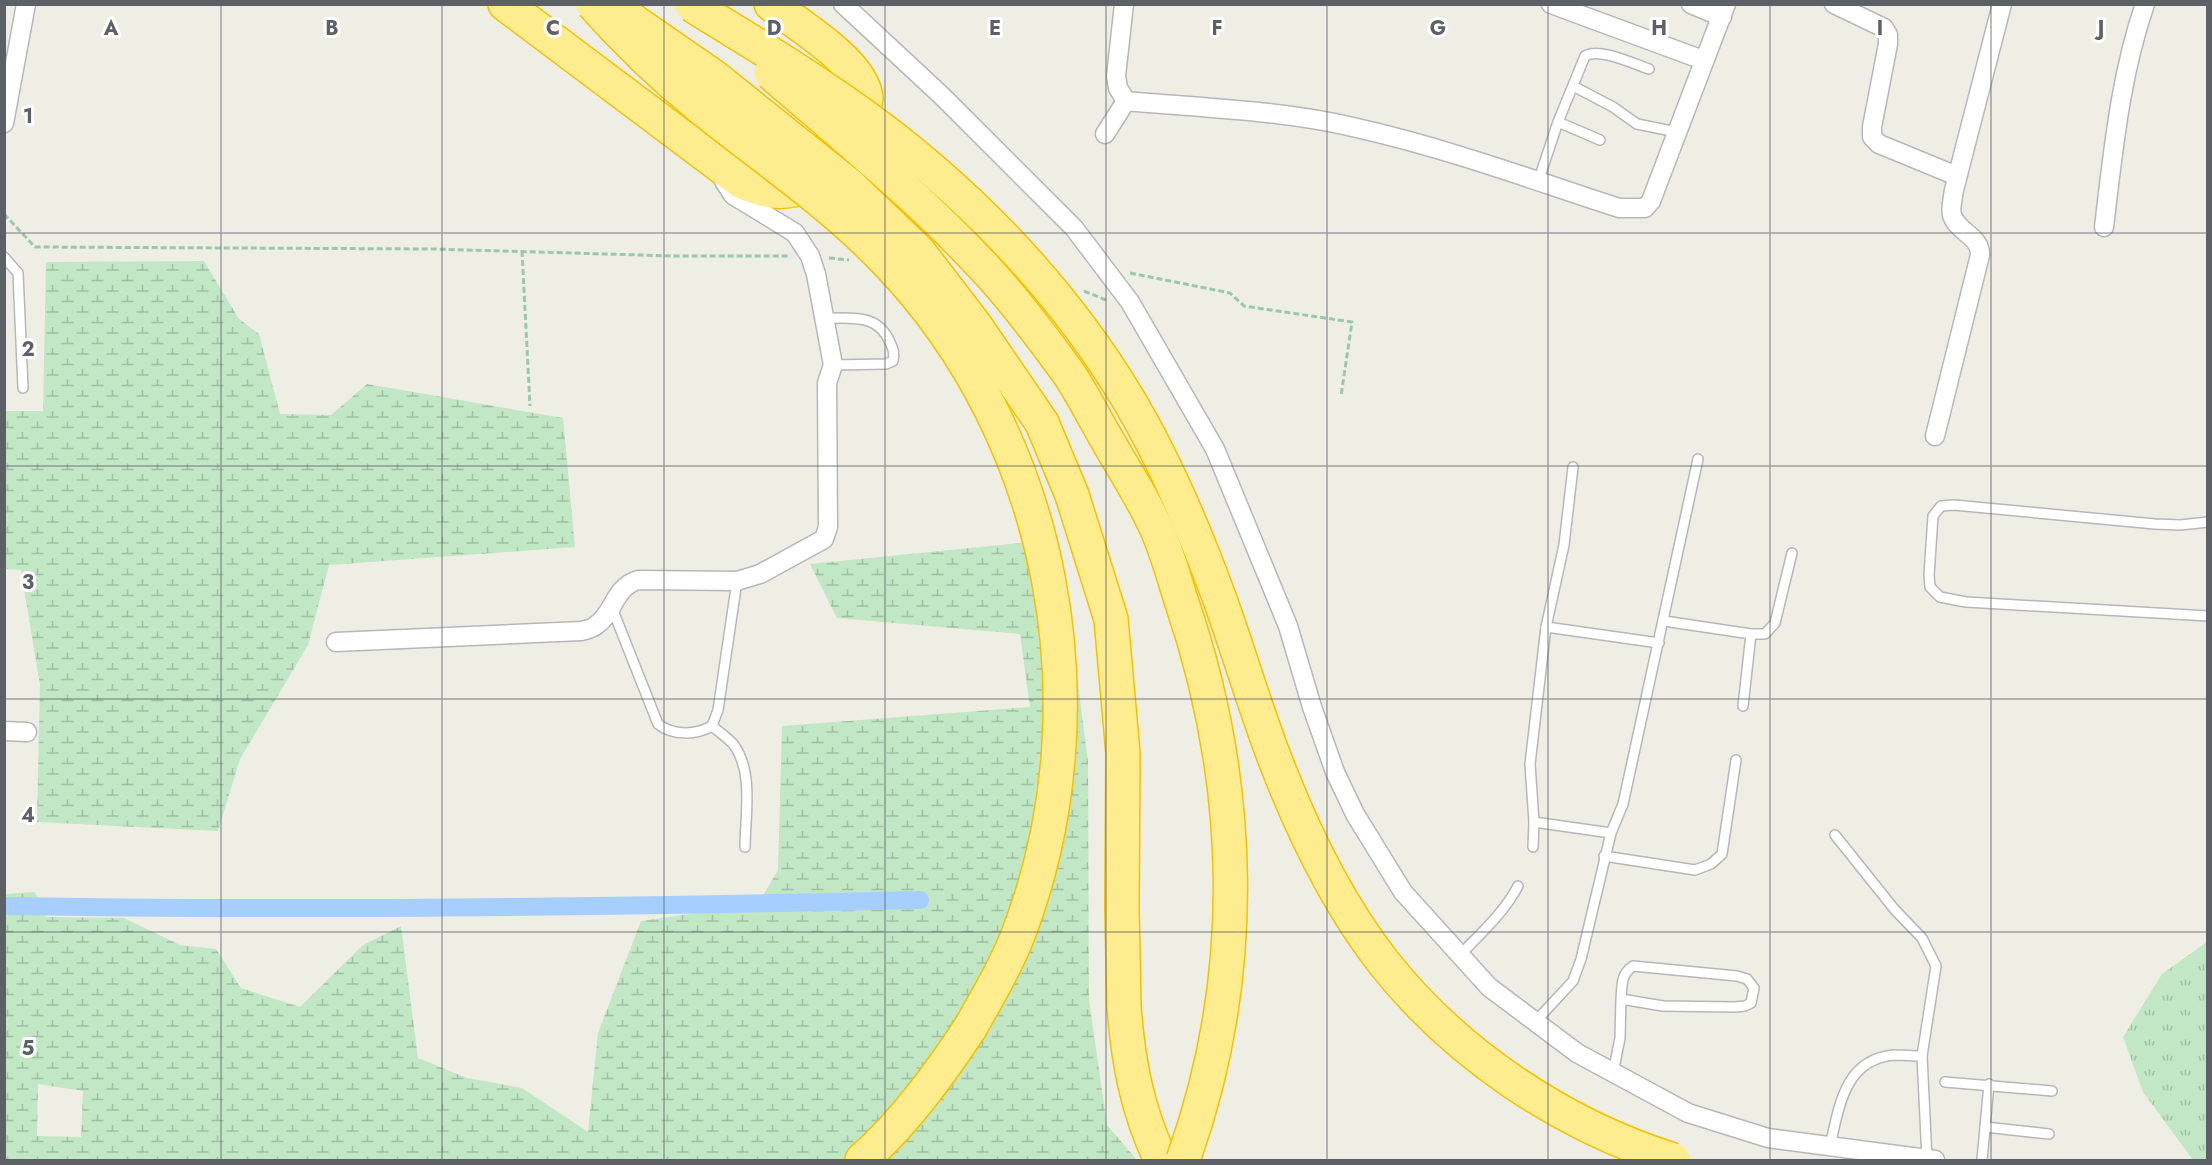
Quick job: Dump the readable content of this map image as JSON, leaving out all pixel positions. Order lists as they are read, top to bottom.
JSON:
{
  "grid": {
    "columns": [
      "A",
      "B",
      "C",
      "D",
      "E",
      "F",
      "G",
      "H",
      "I",
      "J"
    ],
    "rows": [
      "1",
      "2",
      "3",
      "4",
      "5"
    ]
  }
}
